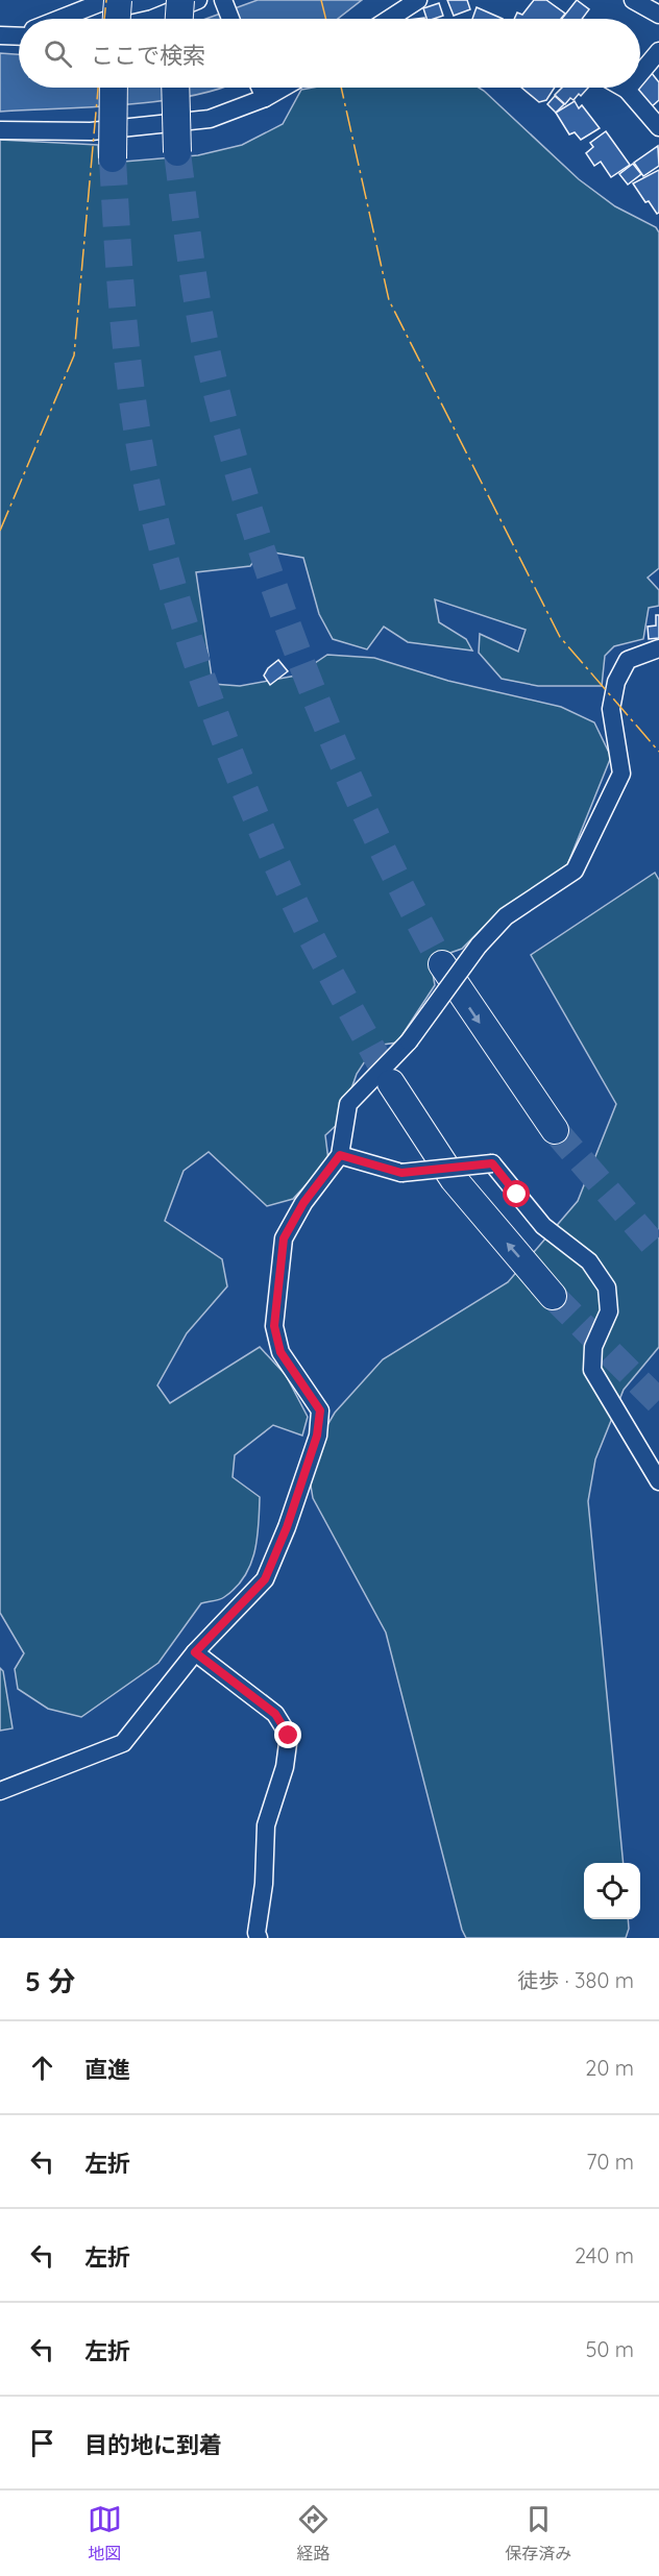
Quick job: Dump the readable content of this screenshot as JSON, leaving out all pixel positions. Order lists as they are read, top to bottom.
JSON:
{
  "page": {
    "search": "ここで検索",
    "heading": ["5 分", "徒歩 · 380 m"],
    "list": [
      ["直進", "20 m"],
      ["左折", "70 m"],
      ["左折", "240 m"],
      ["左折", "50 m"],
      "目的地に到着"
    ],
    "nav": ["地図", "経路", "保存済み"]
  }
}
